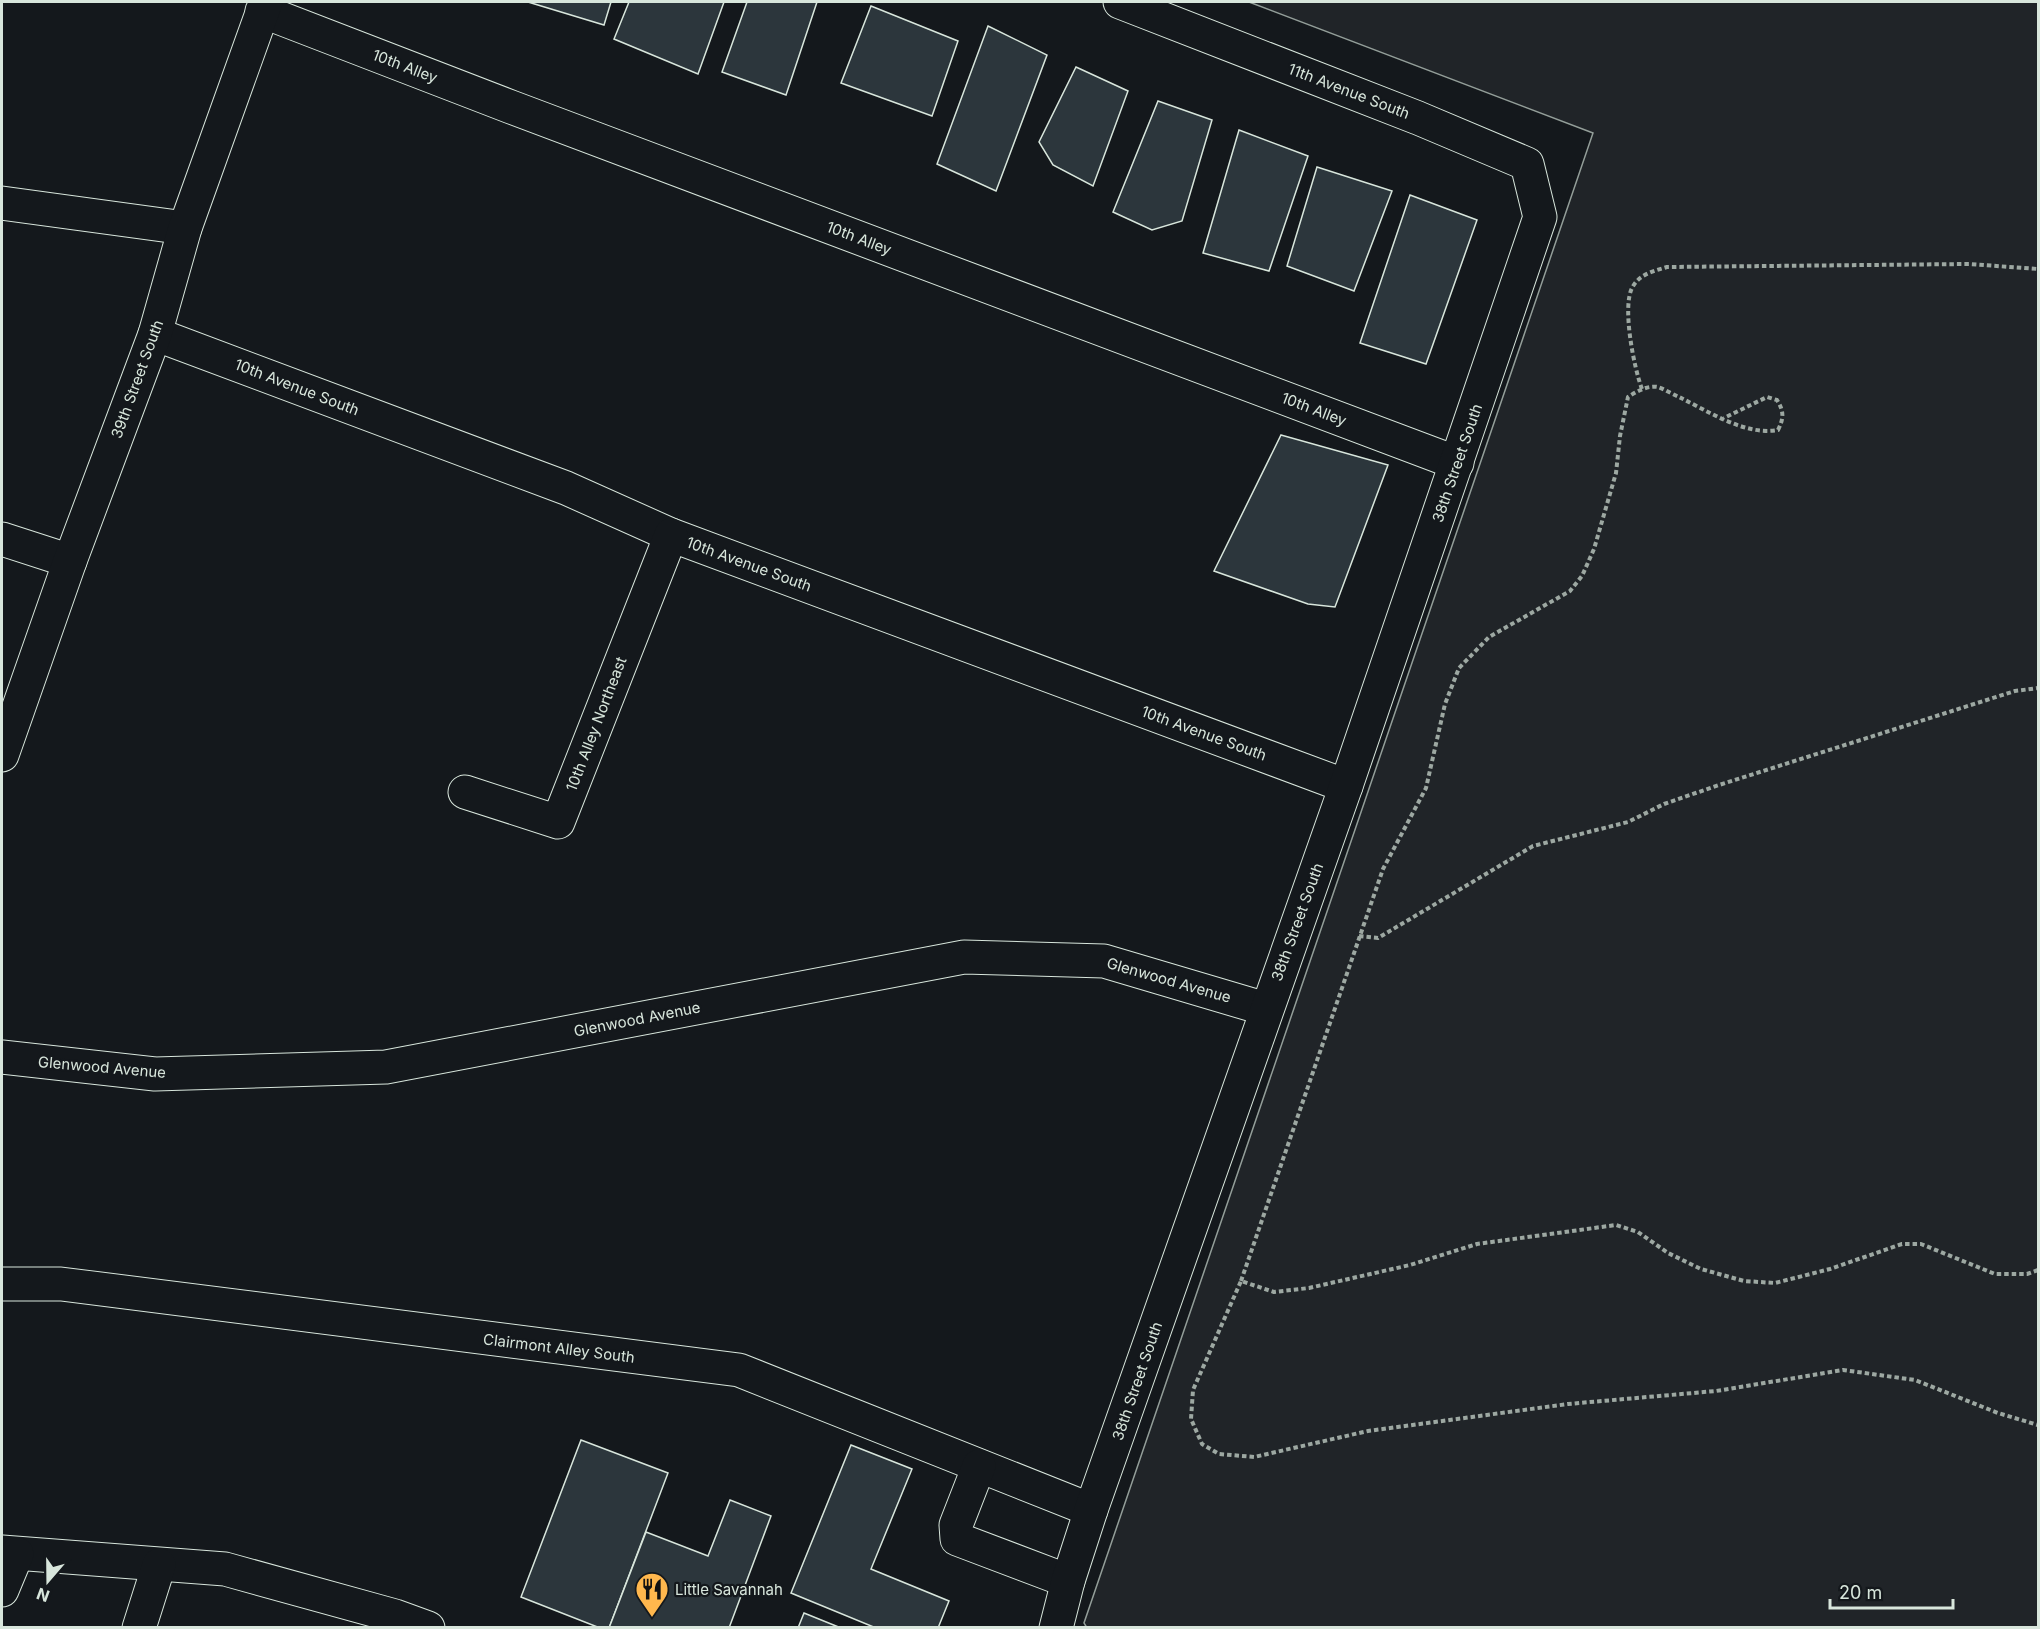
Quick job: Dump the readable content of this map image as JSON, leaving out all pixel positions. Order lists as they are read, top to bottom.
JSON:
{
  "streets": {
    "street": [
      "10th Alley",
      "11th Avenue South",
      "39th Street South",
      "10th Avenue South",
      "38th Street South",
      "10th Alley Northeast",
      "Glenwood Avenue",
      "Clairmont Alley South"
    ]
  },
  "crossings": [
    ["10th Alley", "39th Street South"],
    ["10th Alley", "38th Street South"],
    ["11th Avenue South", "38th Street South"],
    ["39th Street South", "10th Avenue South"],
    ["10th Avenue South", "38th Street South"],
    ["10th Avenue South", "10th Alley Northeast"],
    ["38th Street South", "Glenwood Avenue"],
    ["38th Street South", "Clairmont Alley South"]
  ],
  "places": {
    "restaurant": ["Little Savannah"]
  },
  "scale_bar": "20 m",
  "north": "bottom"
}
